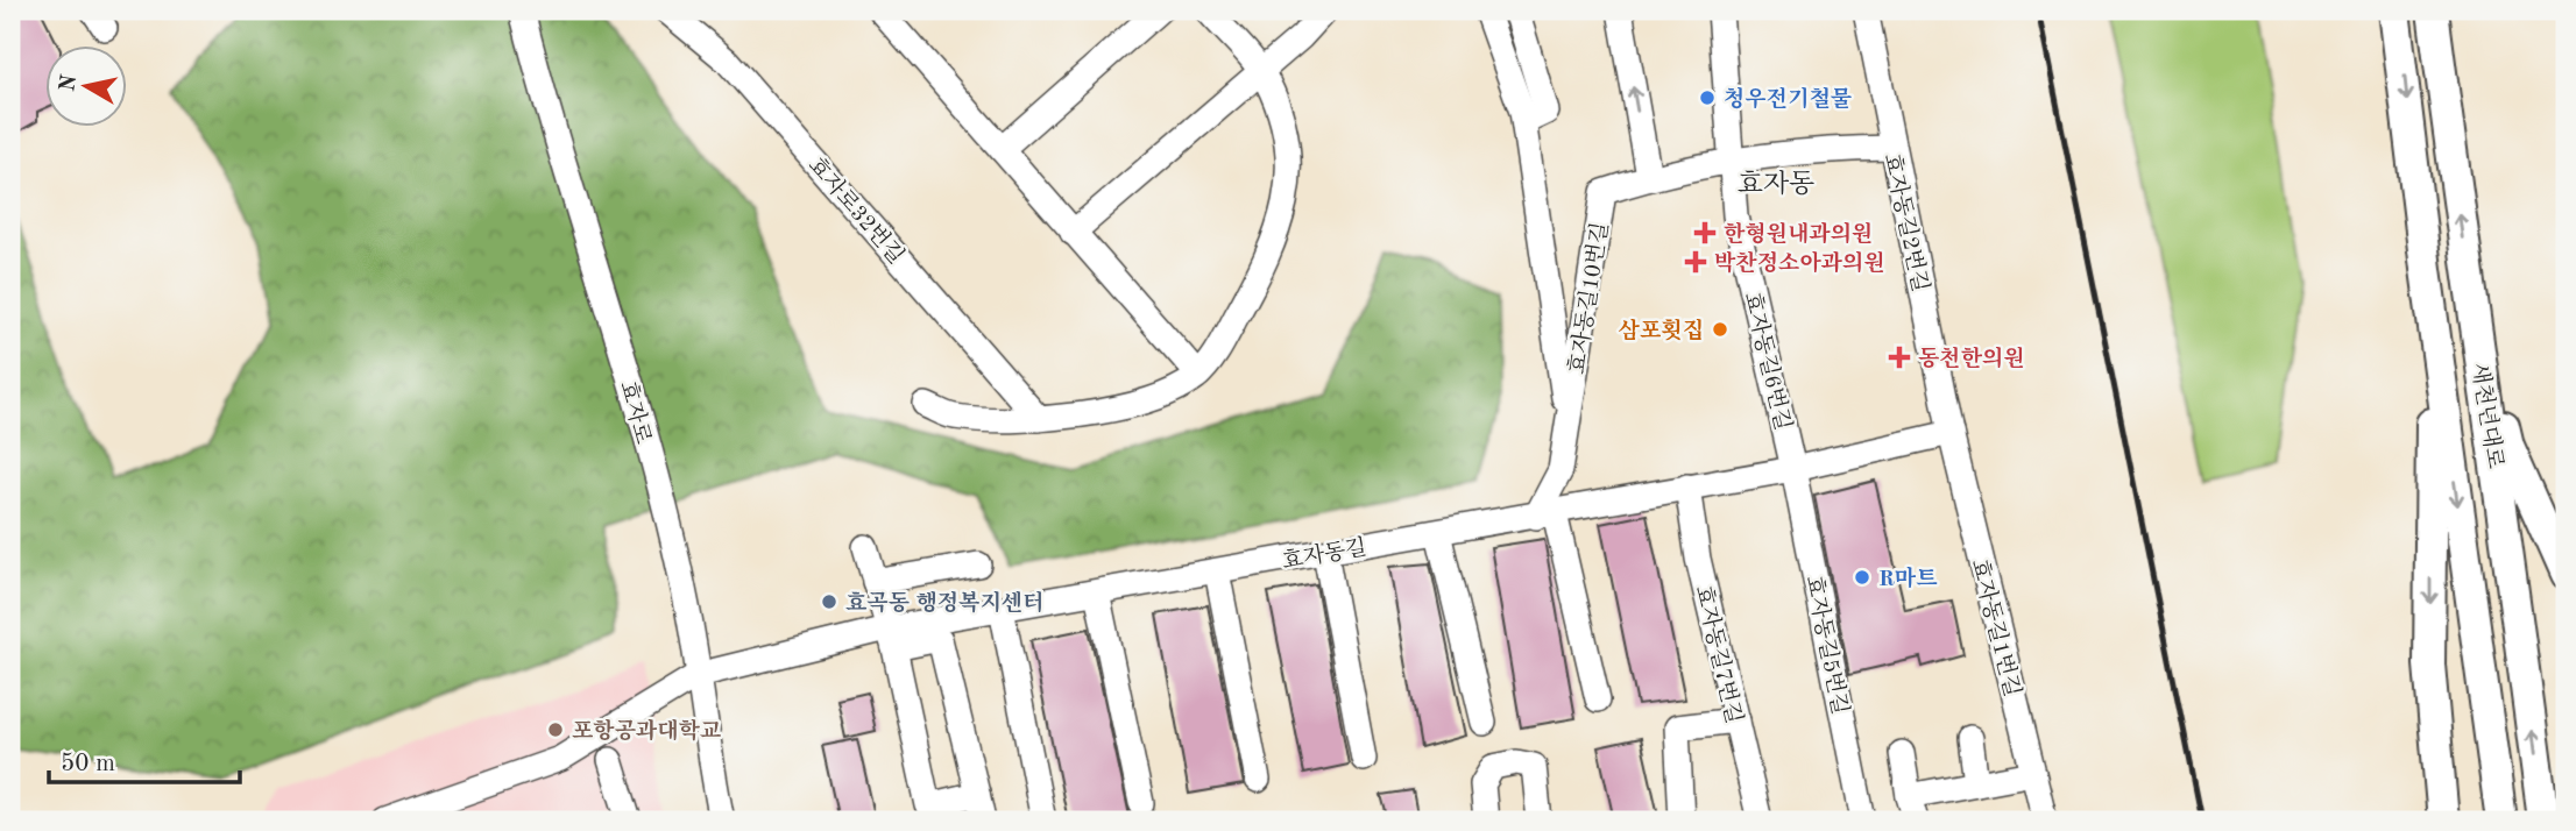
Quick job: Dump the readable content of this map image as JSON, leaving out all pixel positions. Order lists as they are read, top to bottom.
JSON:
{
  "streets": {
    "main road": ["새천년대로"],
    "street": [
      "효자로32번길",
      "효자동길2번길",
      "효자동길10번길",
      "효자동길6번길",
      "효자로",
      "효자동길",
      "효자동길1번길",
      "효자동길5번길",
      "효자동길7번길"
    ]
  },
  "crossings": [
    ["효자동길2번길", "효자동길"],
    ["효자동길2번길", "효자동길1번길"],
    ["효자동길10번길", "효자동길"],
    ["효자동길6번길", "효자동길"],
    ["효자동길6번길", "효자동길5번길"],
    ["효자로", "효자동길"],
    ["효자동길", "효자동길1번길"],
    ["효자동길", "효자동길5번길"],
    ["효자동길", "효자동길7번길"]
  ],
  "districts": ["효자동"],
  "places": {
    "other": [
      "청우전기철물",
      "삼포횟집",
      "R마트",
      "효곡동 행정복지센터",
      "포항공과대학교"
    ],
    "health": ["한형원내과의원", "박찬정소아과의원", "동천한의원"]
  },
  "scale_bar": "50 m",
  "north": "left"
}
